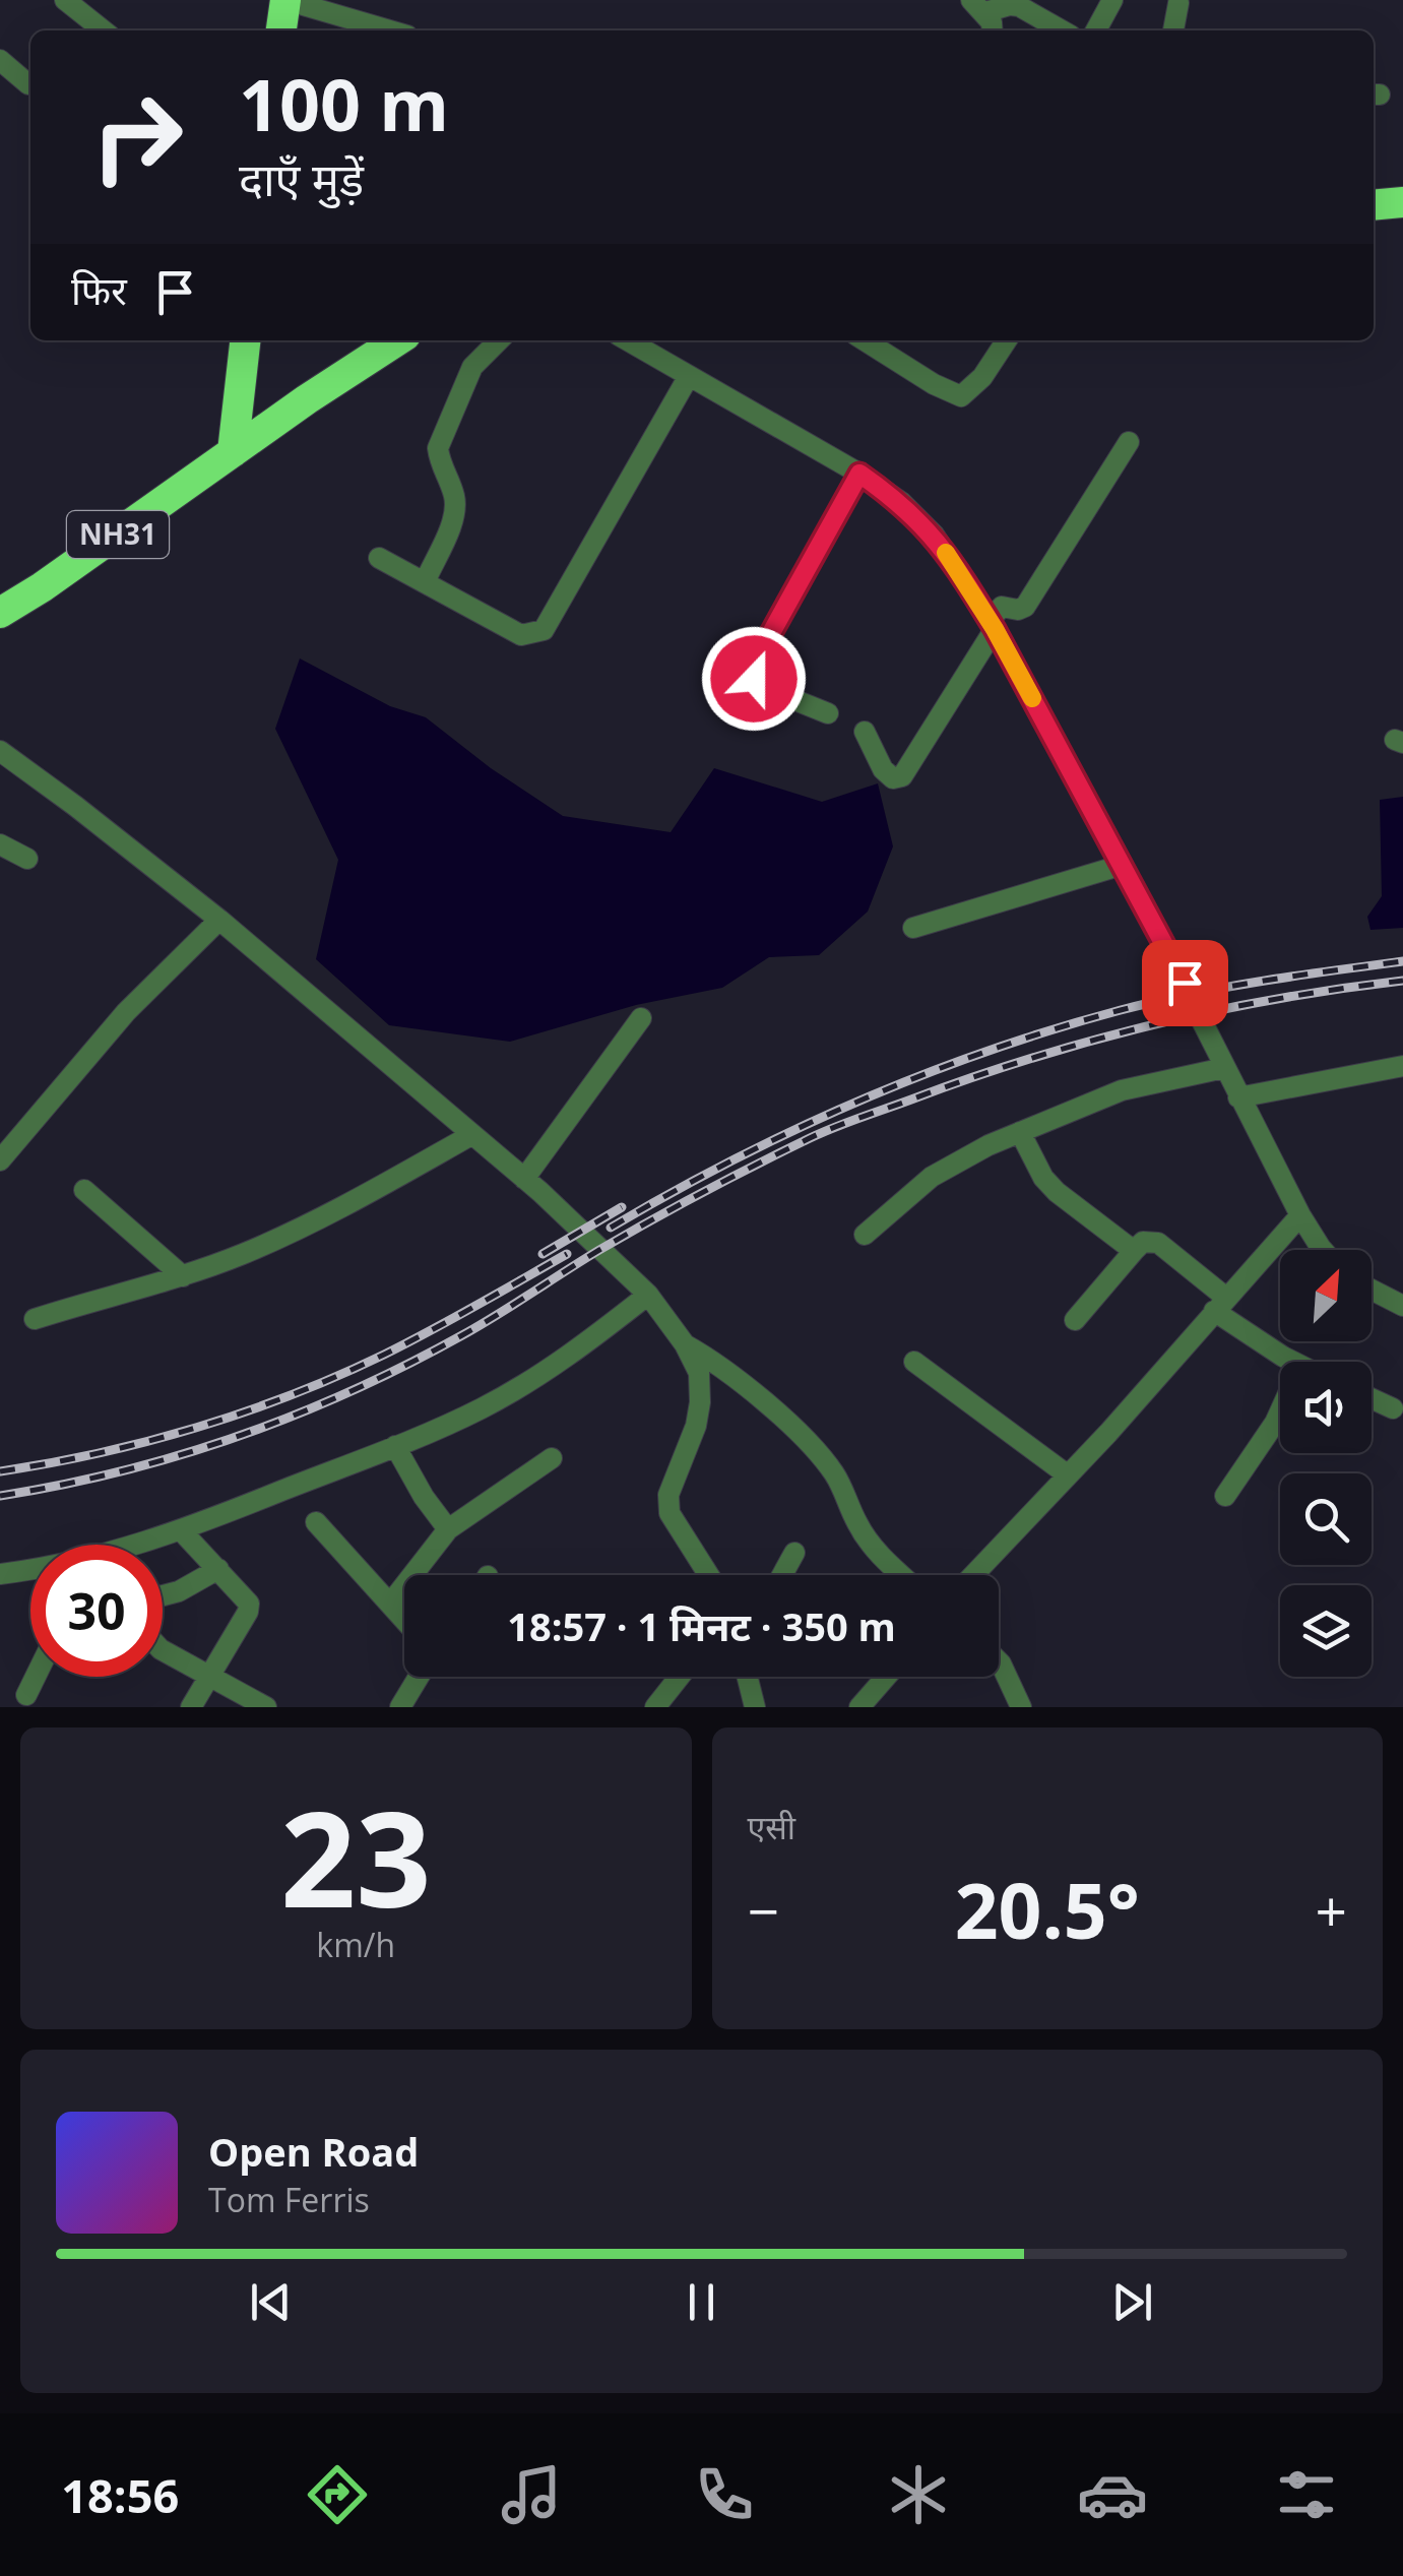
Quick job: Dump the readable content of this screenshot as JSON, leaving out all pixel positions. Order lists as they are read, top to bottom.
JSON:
{
  "streets": {
    "highway": ["NH31"]
  },
  "north": "top right",
  "page": {
    "turn": ["100 m", "दाएँ मुड़ें"],
    "then": "फिर",
    "limit": "30",
    "trip": "18:57 · 1 मिनट · 350 m",
    "tile": [
      ["23", "km/h"],
      "एसी"
    ],
    "heat": ["−", "20.5°", "+"],
    "song": ["Open Road", "Tom Ferris"],
    "tabs": "18:56"
  }
}
